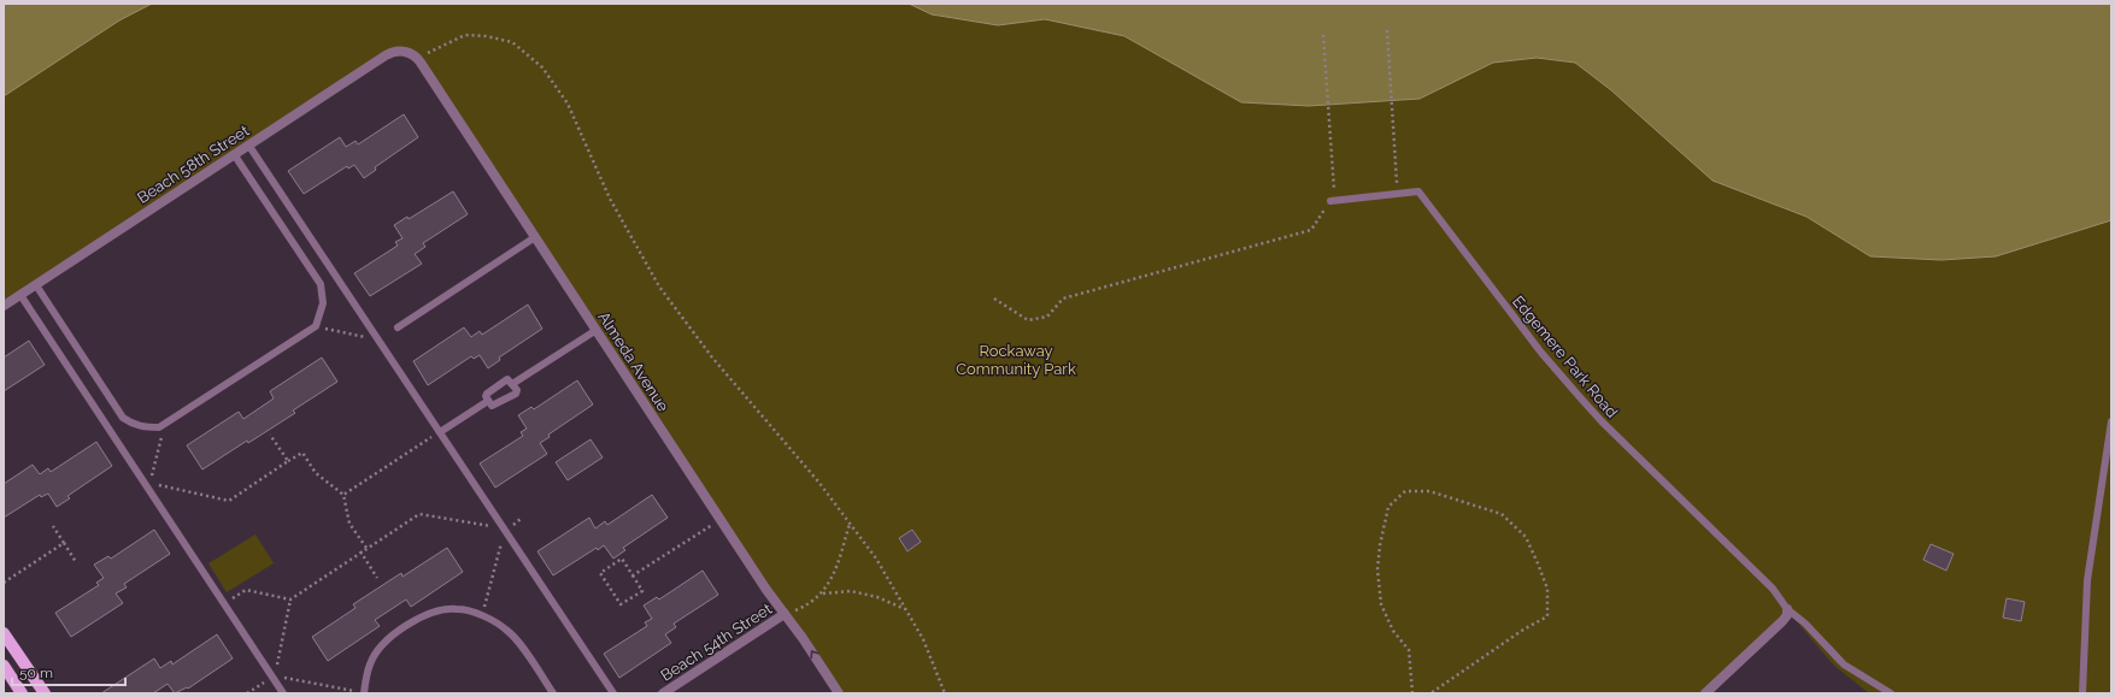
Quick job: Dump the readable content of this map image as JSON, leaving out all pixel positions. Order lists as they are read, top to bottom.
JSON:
{
  "streets": {
    "street": ["Beach 58th Street", "Almeda Avenue", "Beach 54th Street"],
    "lane": ["Edgemere Park Road"]
  },
  "crossings": [
    ["Beach 58th Street", "Almeda Avenue"],
    ["Almeda Avenue", "Beach 54th Street"]
  ],
  "parks": ["Rockaway Community Park"],
  "scale_bar": "50 m"
}
